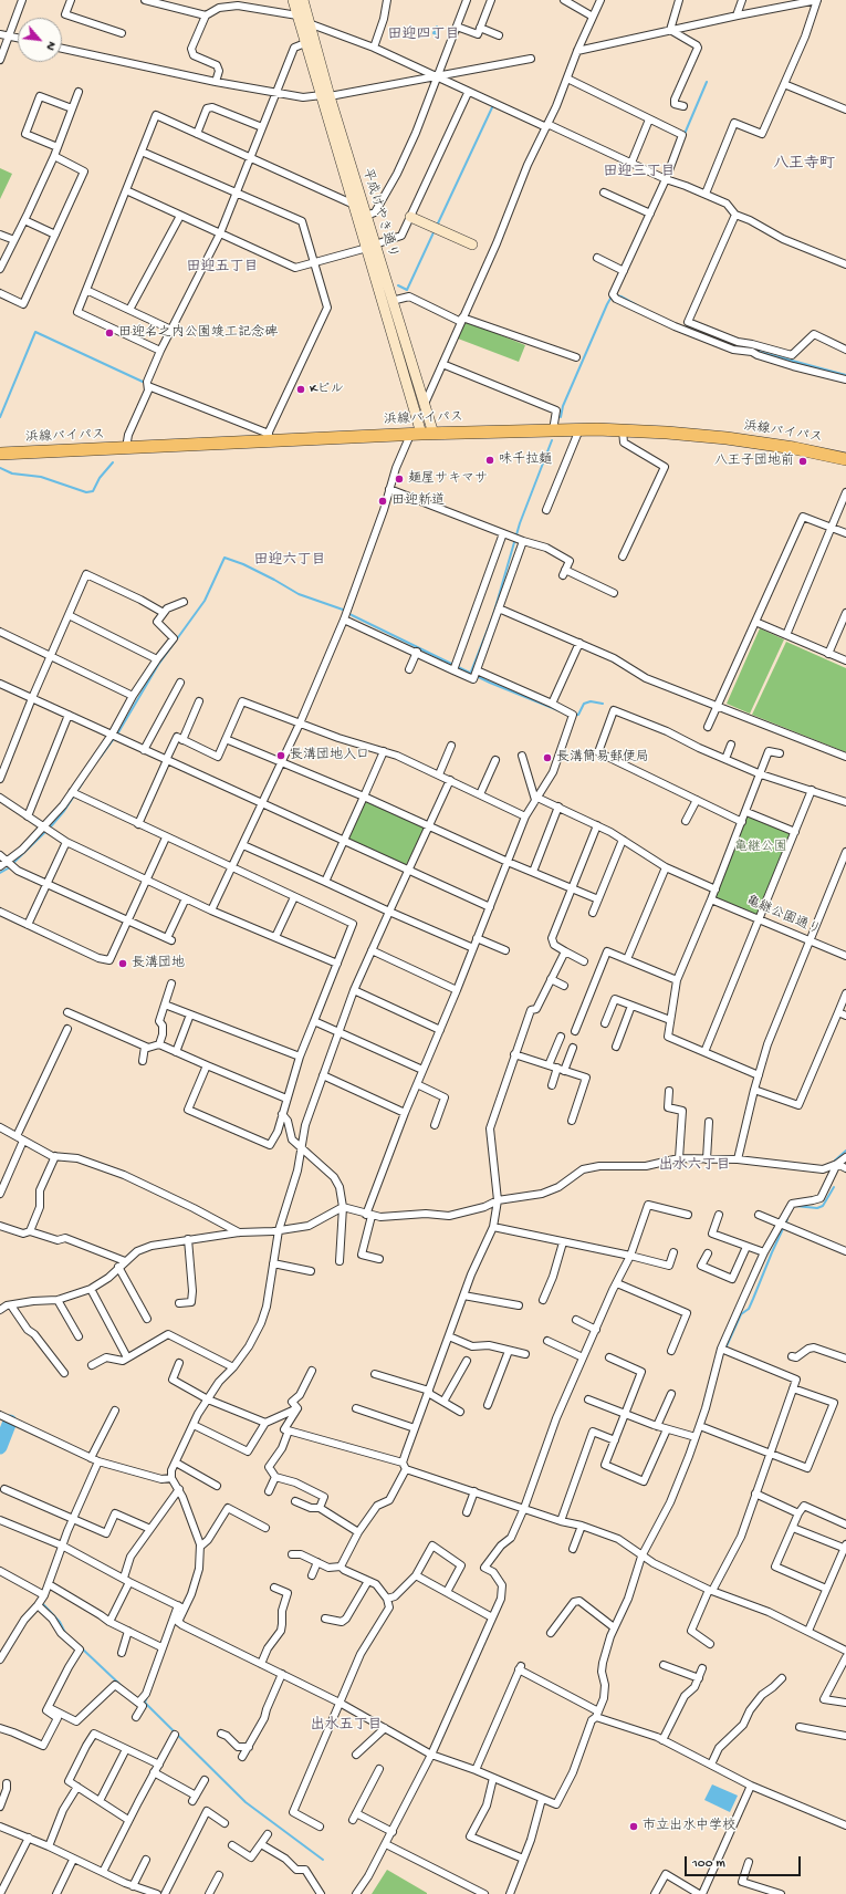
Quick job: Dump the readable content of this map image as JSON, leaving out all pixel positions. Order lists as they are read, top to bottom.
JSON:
{
  "streets": {
    "highway": ["浜線バイパス"],
    "street": ["平成けやき通り", "亀継公園通り"]
  },
  "crossings": [
    ["平成けやき通り", "浜線バイパス"]
  ],
  "districts": [
    "田迎四丁目",
    "八王寺町",
    "田迎三丁目",
    "田迎五丁目",
    "田迎六丁目",
    "出水六丁目",
    "出水五丁目"
  ],
  "parks": ["亀継公園"],
  "places": [
    "田迎名之内公園竣工記念碑",
    "Kビル",
    "味千拉麵",
    "八王子団地前",
    "麺屋サキマサ",
    "田迎新道",
    "長溝団地入口",
    "長溝簡易郵便局",
    "長溝団地",
    "市立出水中学校"
  ],
  "scale_bar": "100 m",
  "north": "bottom right"
}
